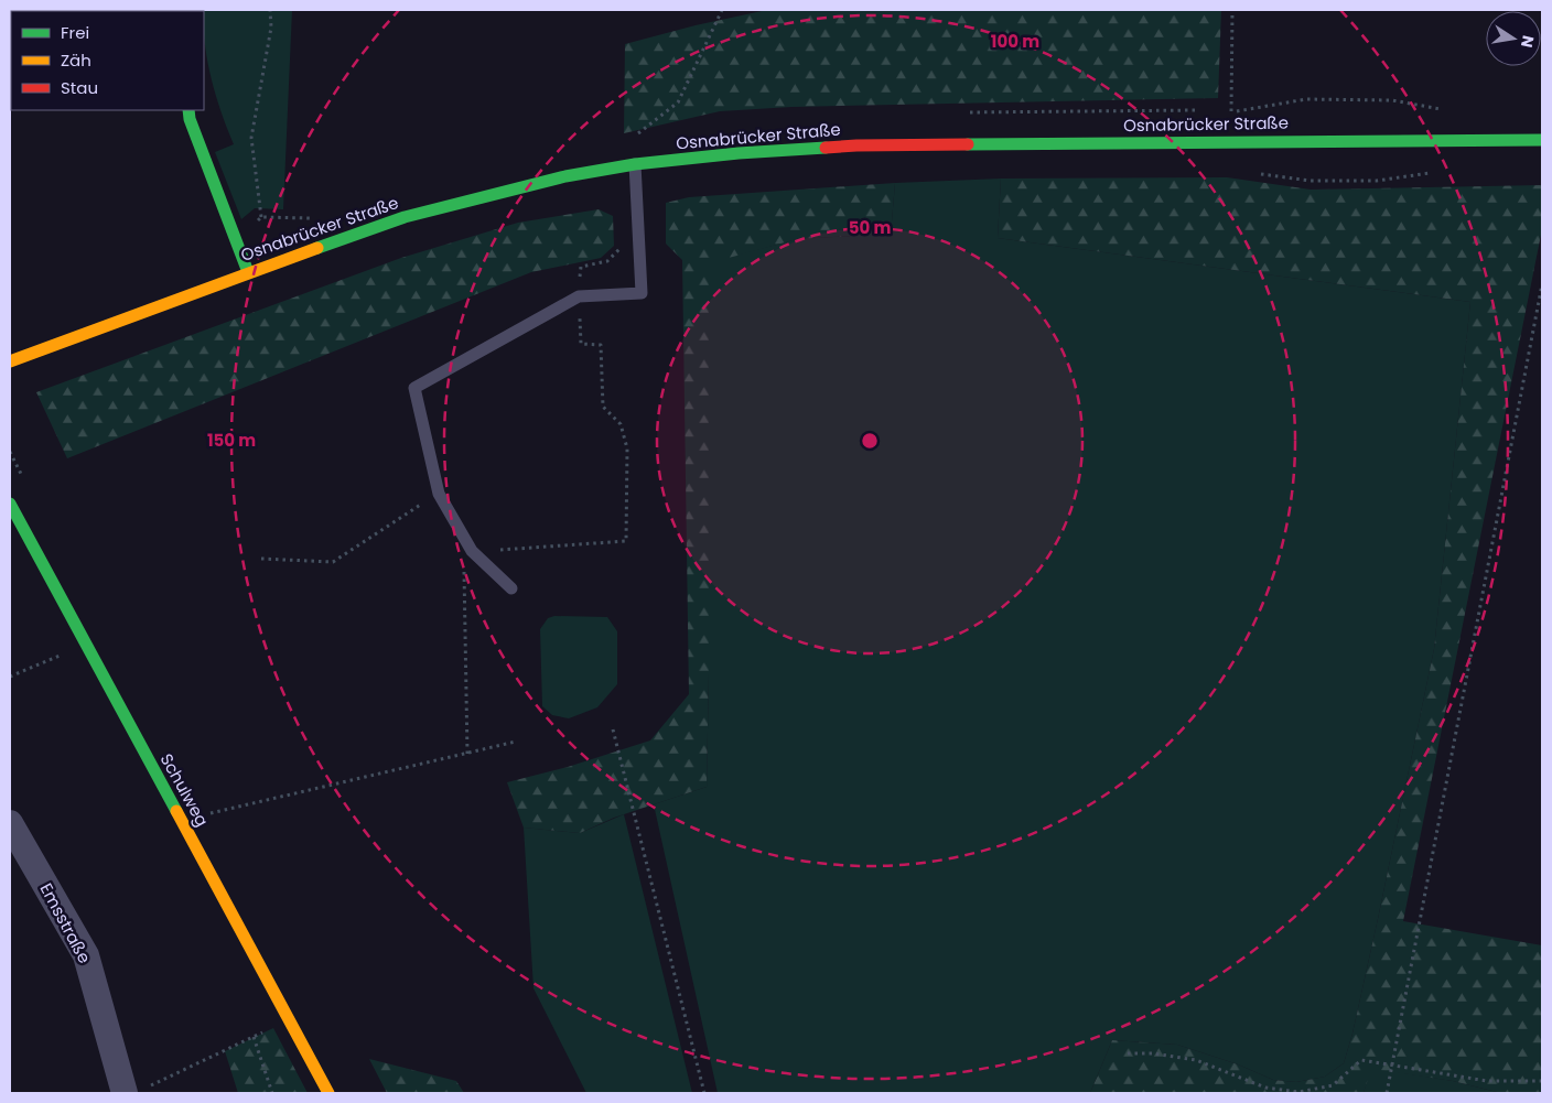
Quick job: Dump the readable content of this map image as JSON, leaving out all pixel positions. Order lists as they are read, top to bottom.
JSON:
{
  "streets": {
    "street": ["Osnabrücker Straße", "Schulweg", "Emsstraße"]
  },
  "legend": ["Frei", "Zäh", "Stau"],
  "north": "right",
  "rings": ["100 m", "50 m", "150 m"]
}
